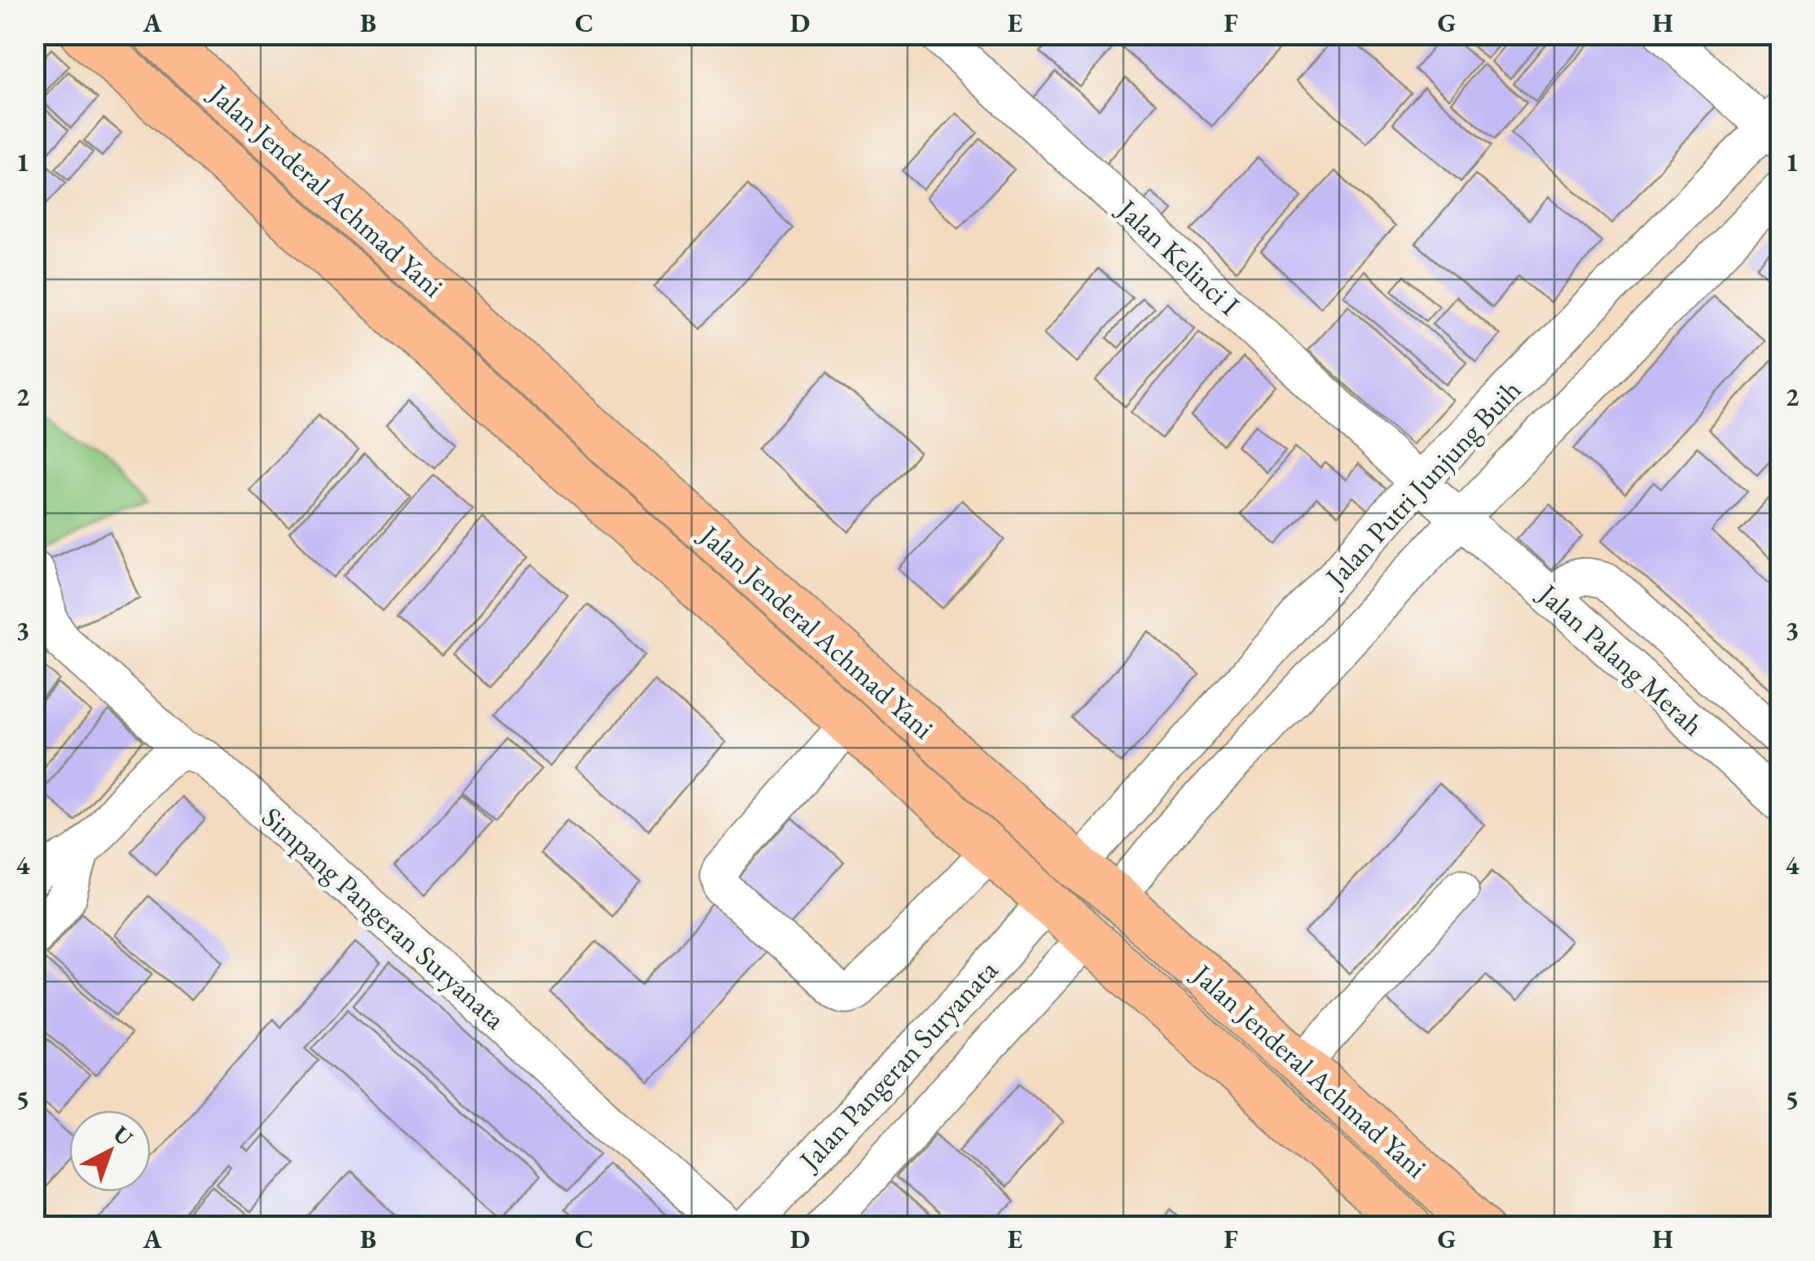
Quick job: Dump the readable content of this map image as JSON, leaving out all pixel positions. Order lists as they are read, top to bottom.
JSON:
{
  "streets": {
    "highway": ["Jalan Jenderal Achmad Yani"],
    "street": [
      "Jalan Kelinci I",
      "Jalan Putri Junjung Buih",
      "Jalan Palang Merah",
      "Simpang Pangeran Suryanata",
      "Jalan Pangeran Suryanata"
    ]
  },
  "crossings": [
    ["Jalan Jenderal Achmad Yani", "Jalan Putri Junjung Buih"],
    ["Jalan Jenderal Achmad Yani", "Jalan Pangeran Suryanata"],
    ["Jalan Kelinci I", "Jalan Putri Junjung Buih"],
    ["Jalan Kelinci I", "Jalan Palang Merah"],
    ["Jalan Putri Junjung Buih", "Jalan Palang Merah"]
  ],
  "north": "top right",
  "grid": {
    "columns": [
      "A",
      "B",
      "C",
      "D",
      "E",
      "F",
      "G",
      "H"
    ],
    "rows": [
      "1",
      "2",
      "3",
      "4",
      "5"
    ]
  }
}
